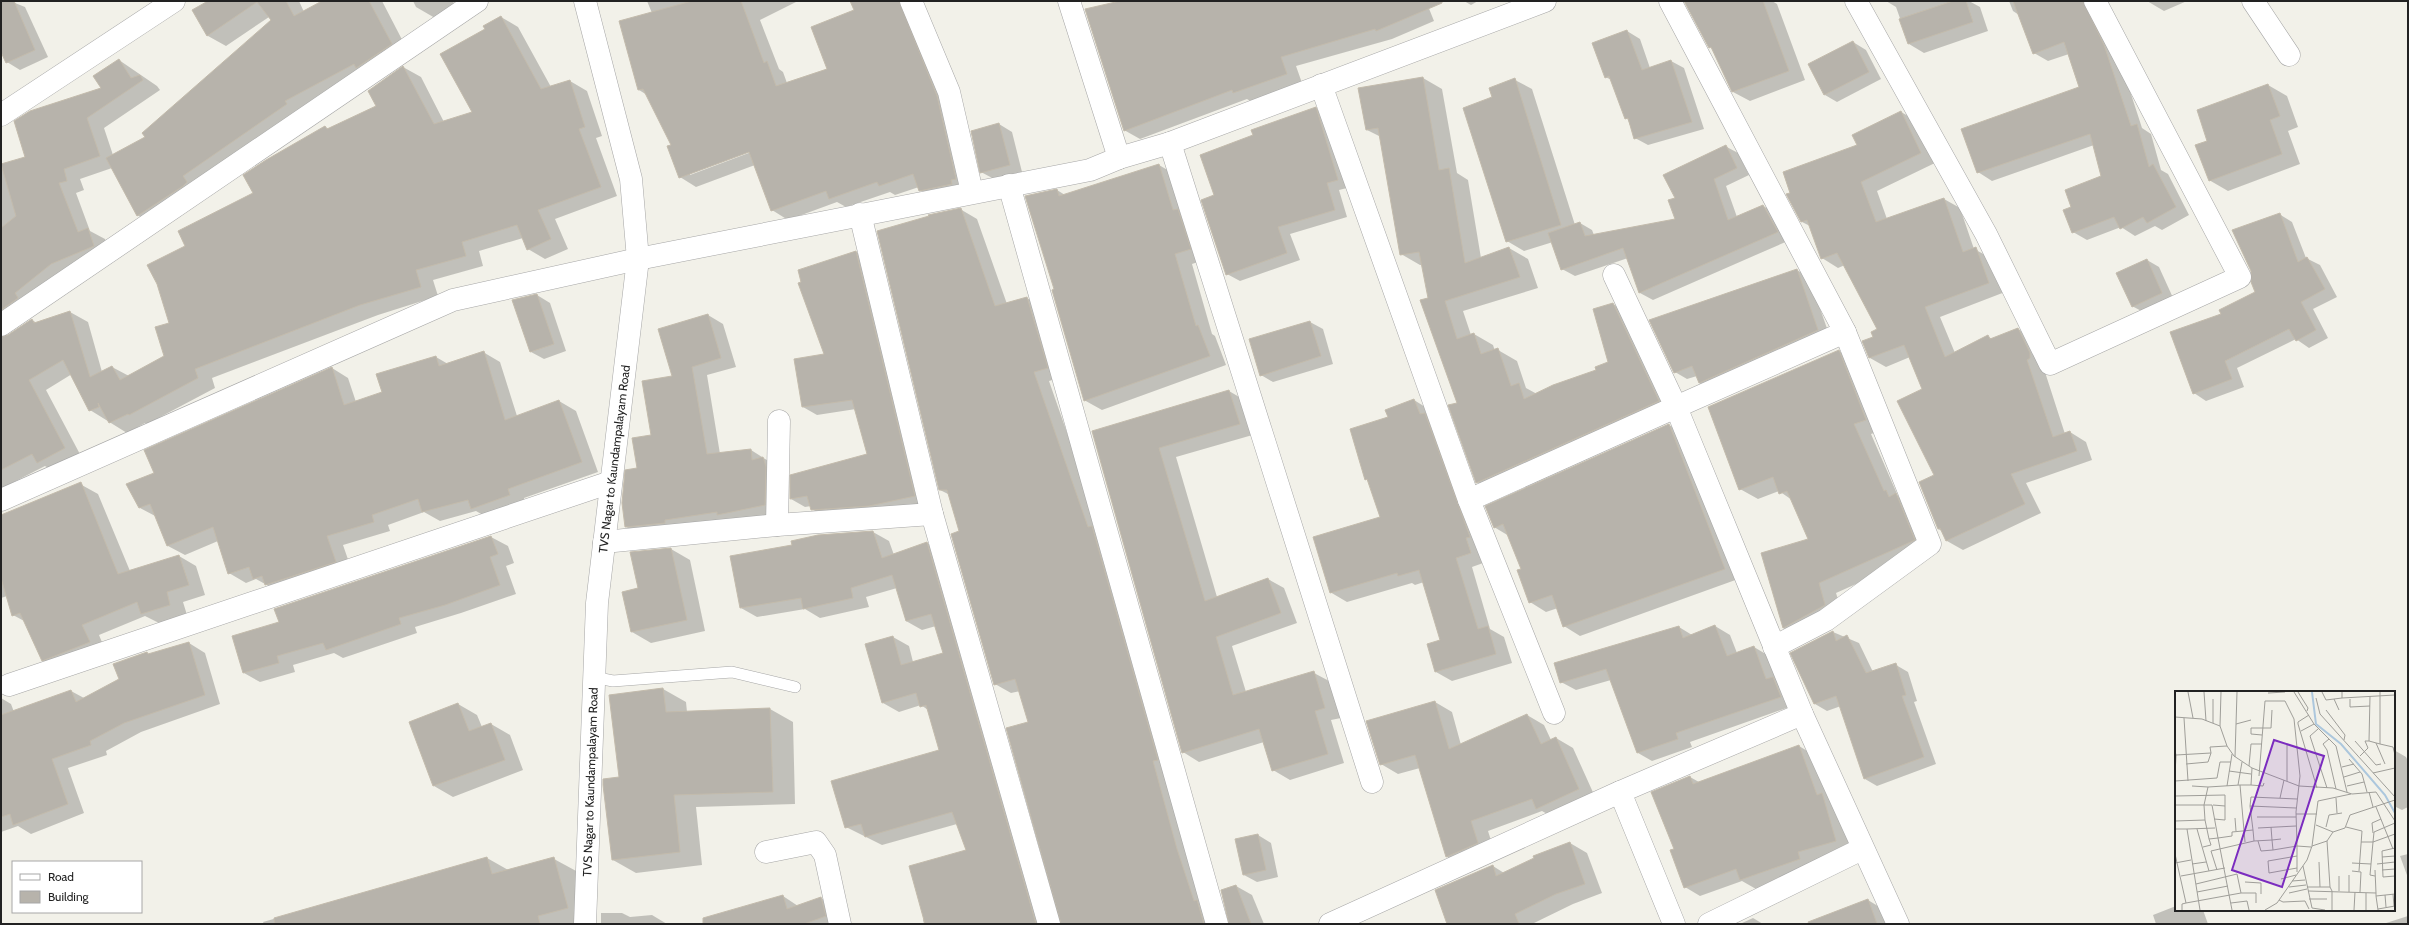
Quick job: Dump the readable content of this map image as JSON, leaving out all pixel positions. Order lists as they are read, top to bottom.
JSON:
{
  "streets": {
    "street": ["TVS Nagar to Kaundampalayam Road"]
  },
  "legend": ["Road", "Building"]
}
